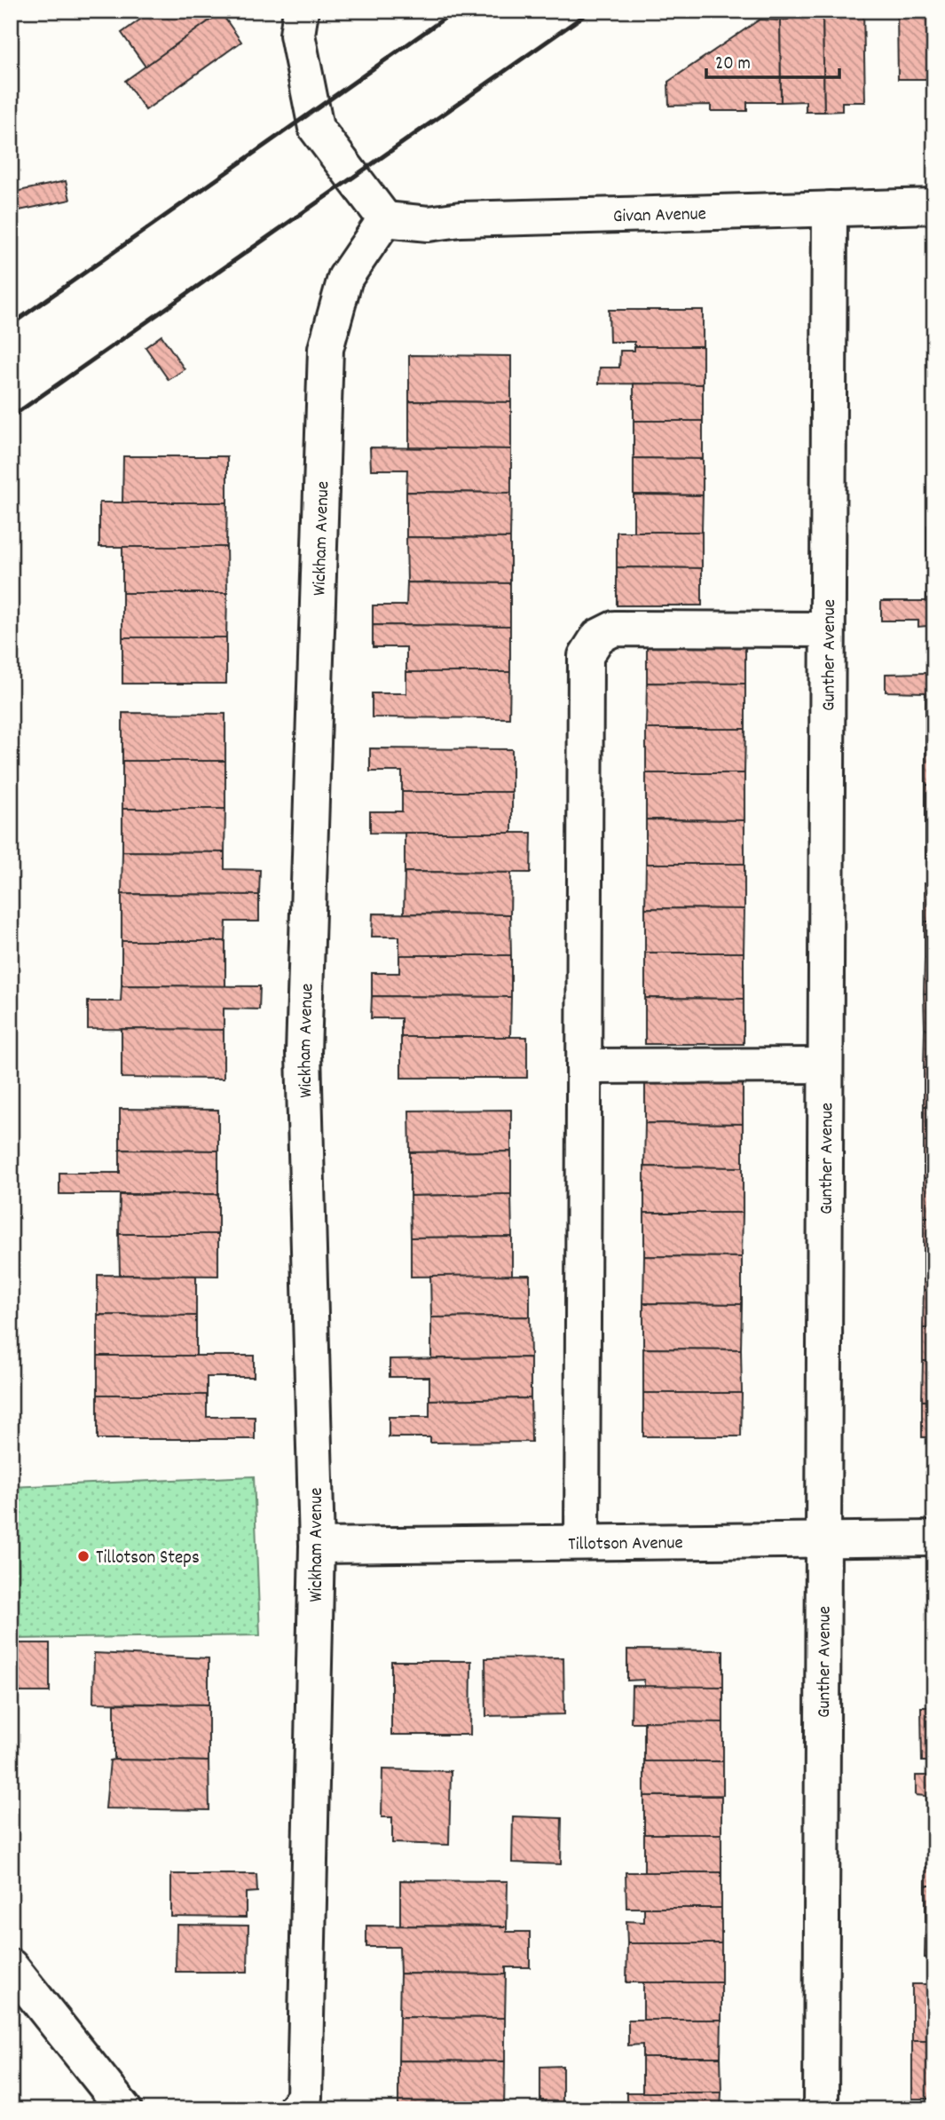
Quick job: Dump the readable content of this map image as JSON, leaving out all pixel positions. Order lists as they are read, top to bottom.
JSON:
{
  "streets": {
    "street": [
      "Givan Avenue",
      "Wickham Avenue",
      "Gunther Avenue",
      "Tillotson Avenue"
    ]
  },
  "crossings": [
    ["Givan Avenue", "Wickham Avenue"],
    ["Givan Avenue", "Gunther Avenue"],
    ["Wickham Avenue", "Tillotson Avenue"],
    ["Gunther Avenue", "Tillotson Avenue"]
  ],
  "places": ["Tillotson Steps"],
  "scale_bar": "20 m"
}
